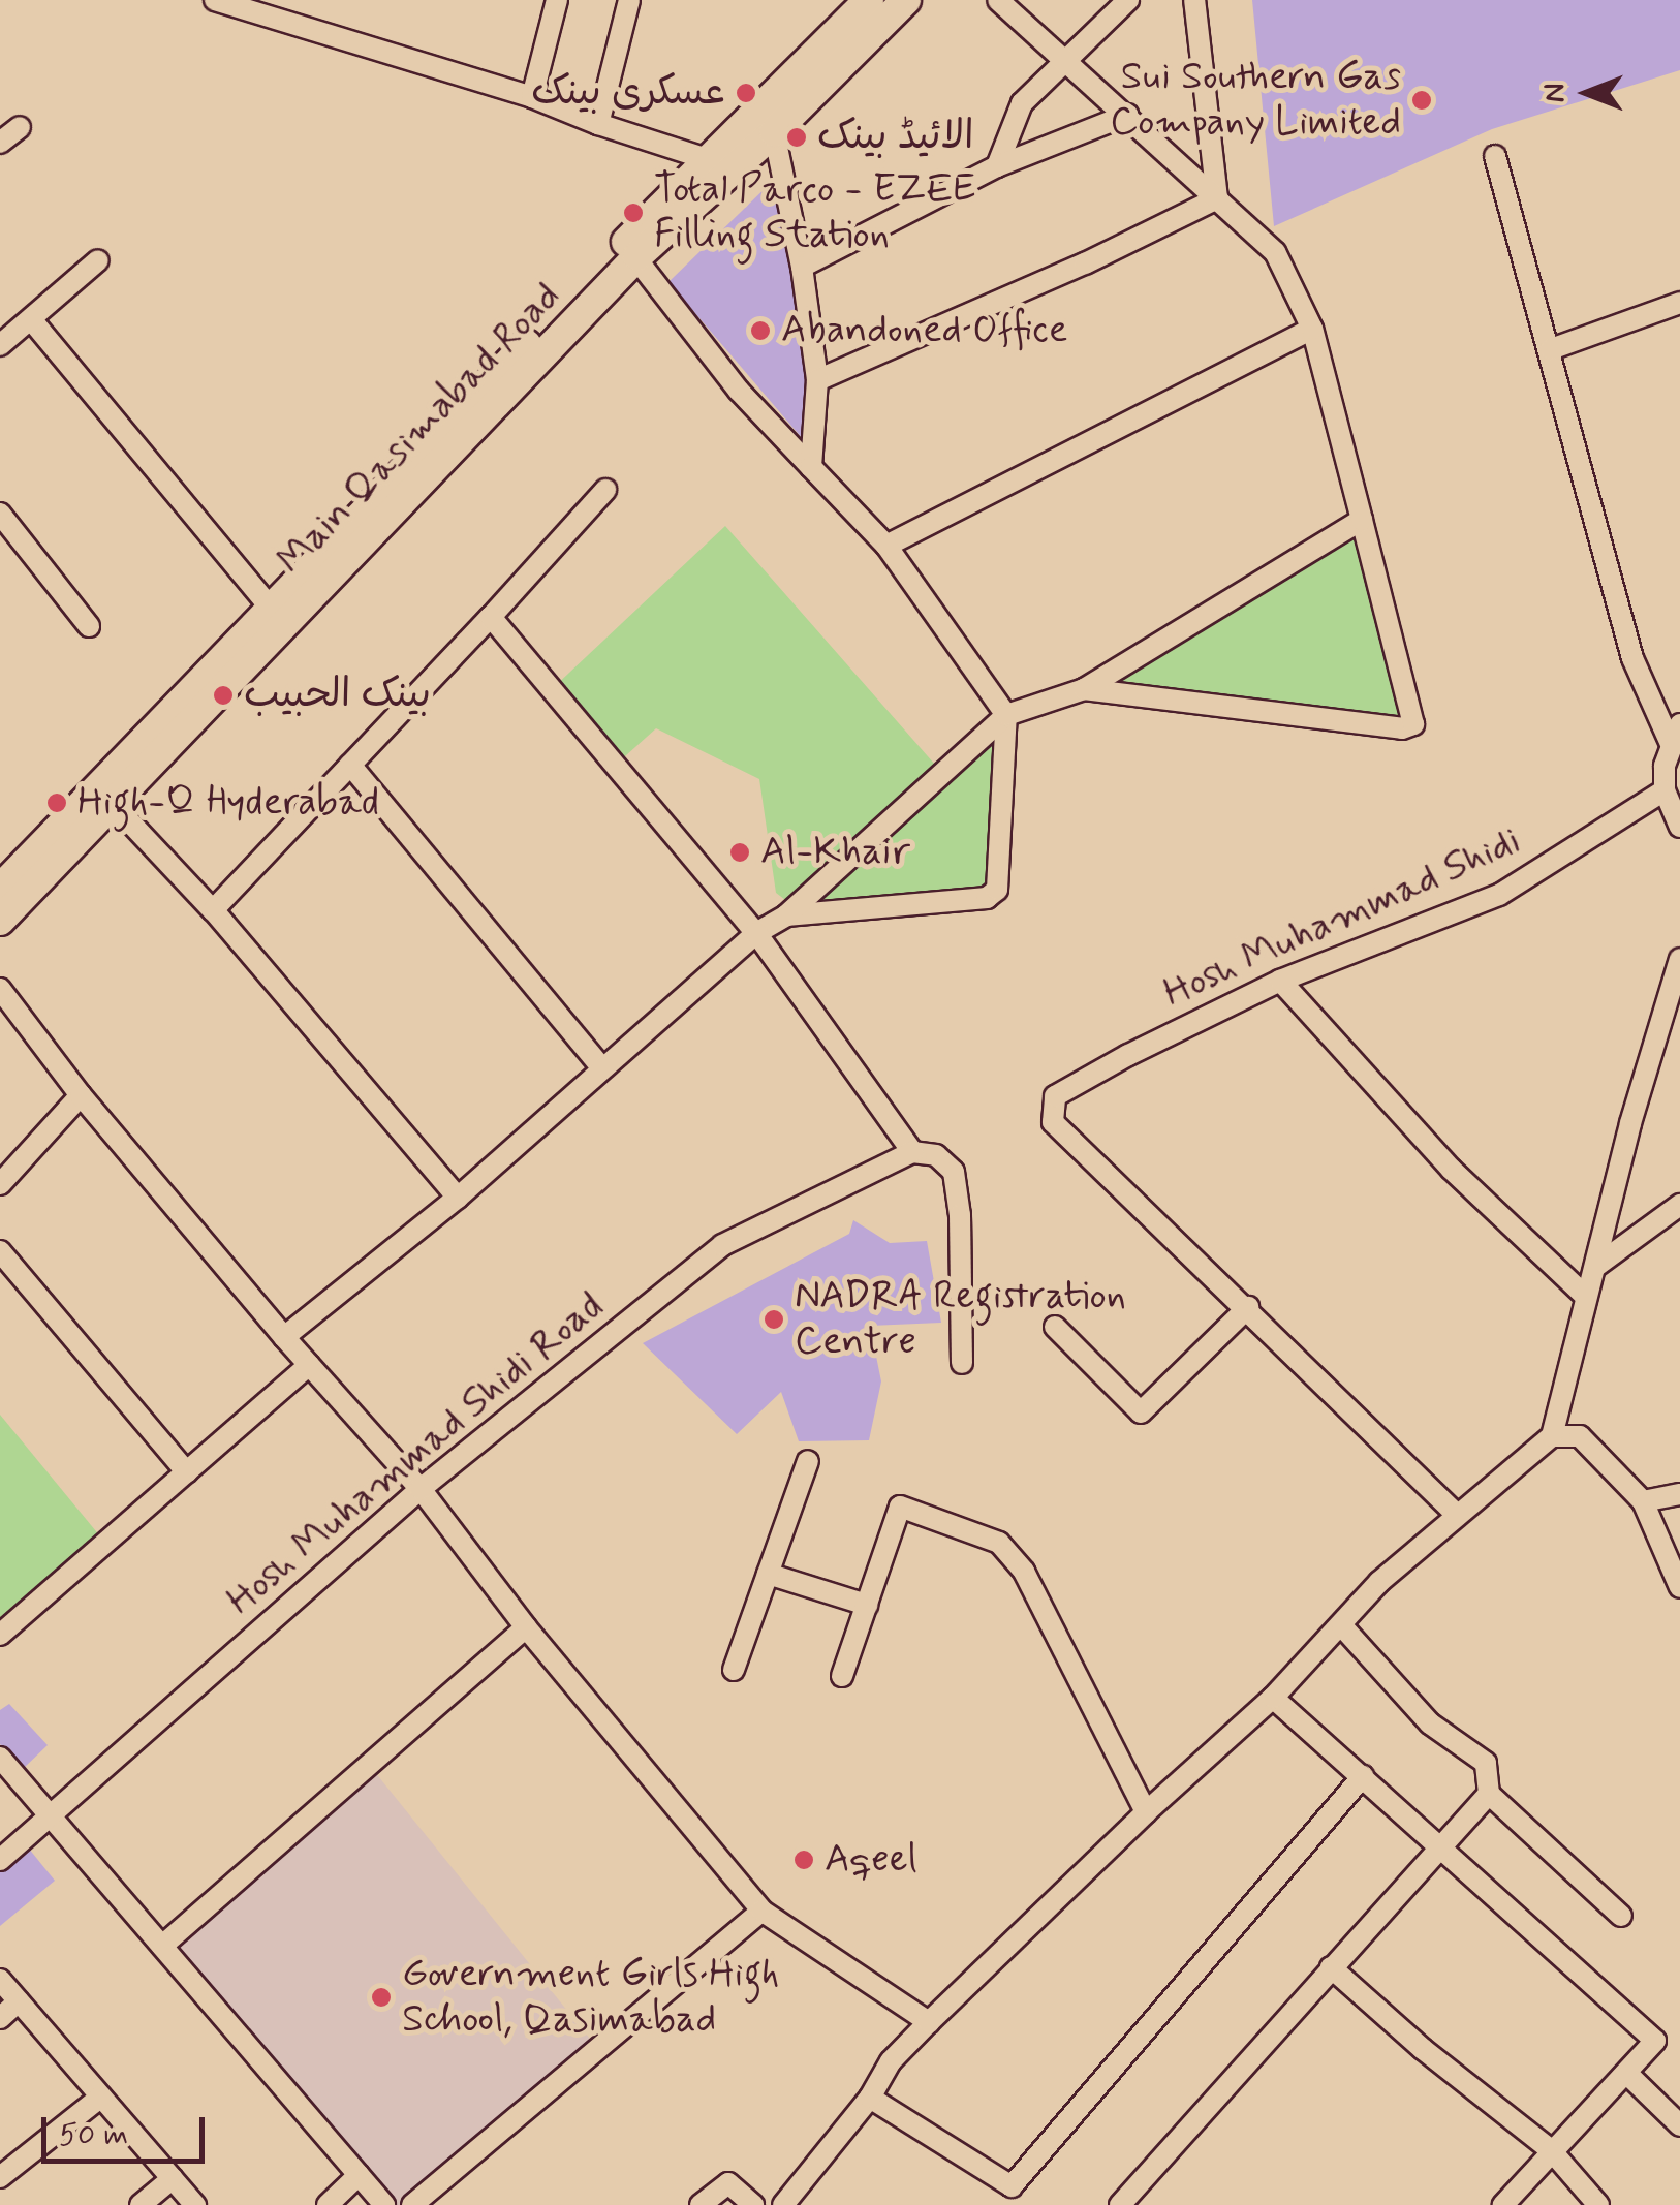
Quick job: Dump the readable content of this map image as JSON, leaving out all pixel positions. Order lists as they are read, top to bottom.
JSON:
{
  "streets": {
    "main road": ["Main Qasimabad Road"],
    "street": ["Hosh Muhammad Shidi", "Hosh Muhammad Shidi Road"]
  },
  "places": [
    "عسکری بینک",
    "Sui Southern Gas Company Limited",
    "الائیڈ بینک",
    "Total Parco - EZEE Filling Station",
    "Abandoned Office",
    "بينک الحبيب",
    "High-Q Hyderabad",
    "Al-Khair",
    "NADRA Registration Centre",
    "Aqeel",
    "Government Girls High School, Qasimabad"
  ],
  "scale_bar": "50 m",
  "north": "left"
}
